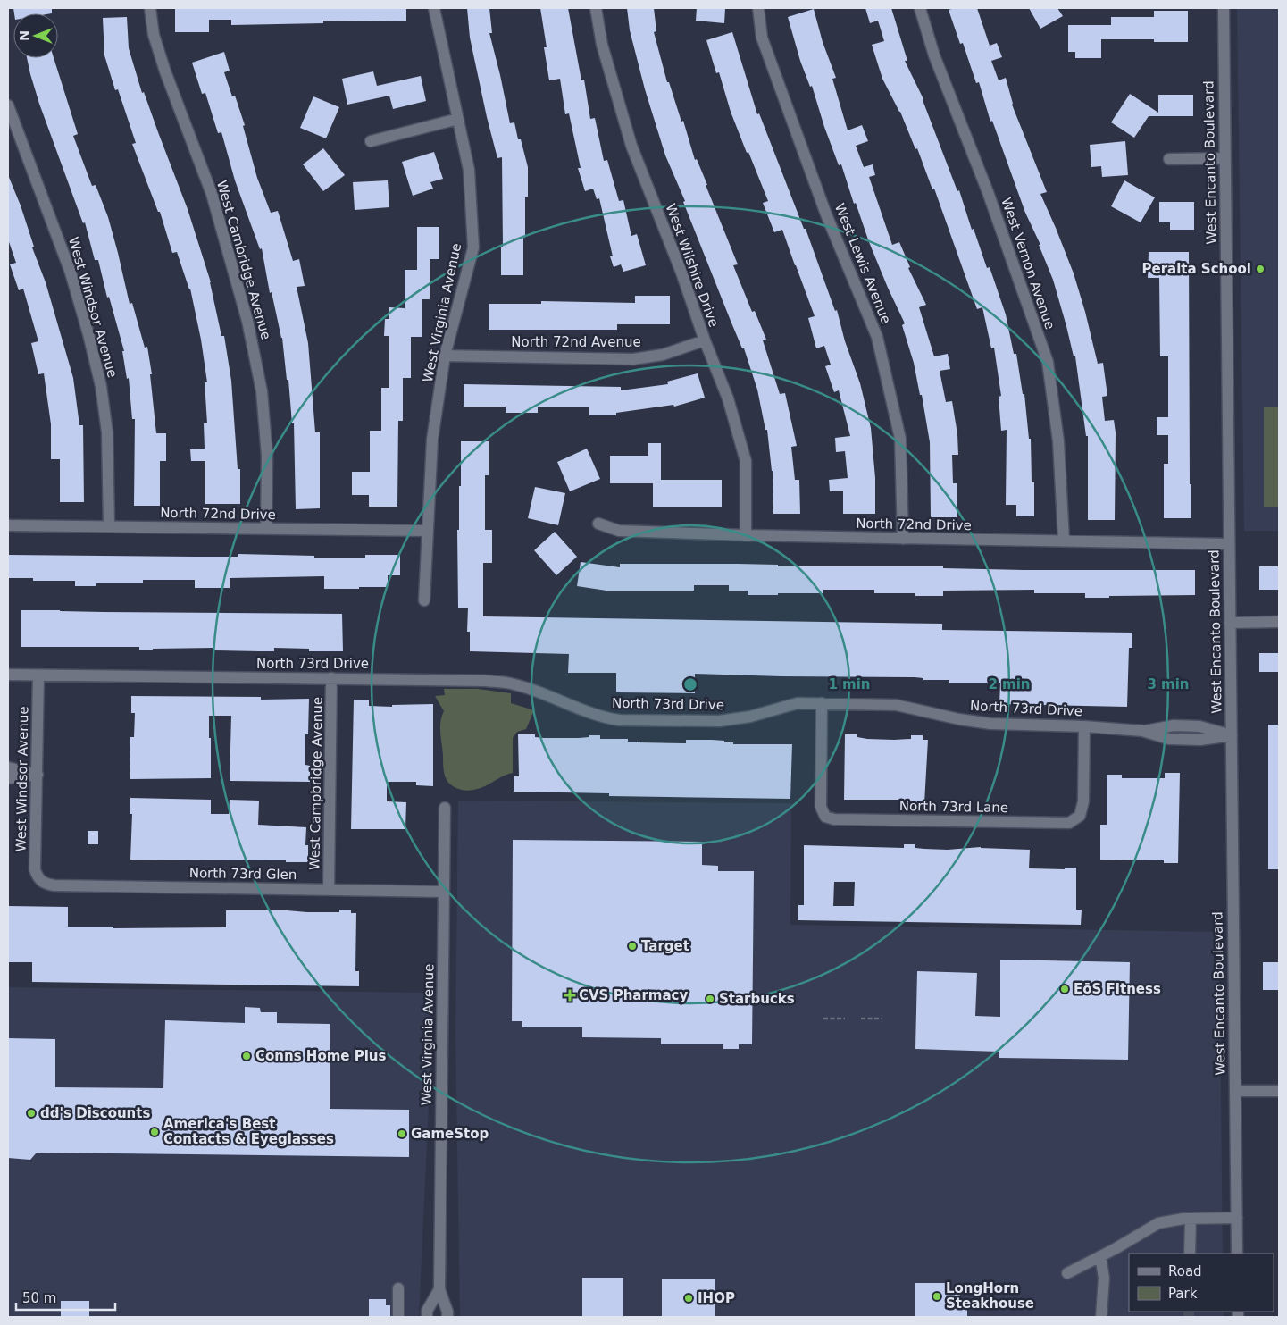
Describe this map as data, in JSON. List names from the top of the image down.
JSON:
{
  "streets": {
    "street": [
      "West Encanto Boulevard",
      "West Cambridge Avenue",
      "West Lewis Avenue",
      "West Vernon Avenue",
      "West Wilshire Drive",
      "West Windsor Avenue",
      "West Virginia Avenue",
      "North 72nd Avenue",
      "North 72nd Drive",
      "North 73rd Drive",
      "West Campbridge Avenue",
      "North 73rd Lane",
      "North 73rd Glen"
    ]
  },
  "crossings": [
    ["West Encanto Boulevard", "North 72nd Drive"],
    ["West Encanto Boulevard", "North 73rd Drive"],
    ["West Cambridge Avenue", "North 72nd Drive"],
    ["West Lewis Avenue", "North 72nd Drive"],
    ["West Vernon Avenue", "North 72nd Drive"],
    ["West Wilshire Drive", "North 72nd Avenue"],
    ["West Wilshire Drive", "North 72nd Drive"],
    ["West Windsor Avenue", "North 72nd Drive"],
    ["West Windsor Avenue", "North 73rd Drive"],
    ["West Windsor Avenue", "North 73rd Glen"],
    ["West Virginia Avenue", "North 72nd Avenue"],
    ["West Virginia Avenue", "North 72nd Drive"],
    ["West Virginia Avenue", "North 73rd Glen"],
    ["North 73rd Drive", "West Campbridge Avenue"],
    ["North 73rd Drive", "North 73rd Lane"],
    ["West Campbridge Avenue", "North 73rd Glen"]
  ],
  "places": {
    "other": [
      "Peralta School",
      "Target",
      "EōS Fitness",
      "Starbucks",
      "Conns Home Plus",
      "dd's Discounts",
      "America's Best Contacts & Eyeglasses",
      "GameStop",
      "LongHorn Steakhouse",
      "IHOP"
    ],
    "health": ["CVS Pharmacy"]
  },
  "legend": ["Road", "Park"],
  "scale_bar": "50 m",
  "north": "left",
  "rings": ["1 min", "2 min", "3 min"]
}
